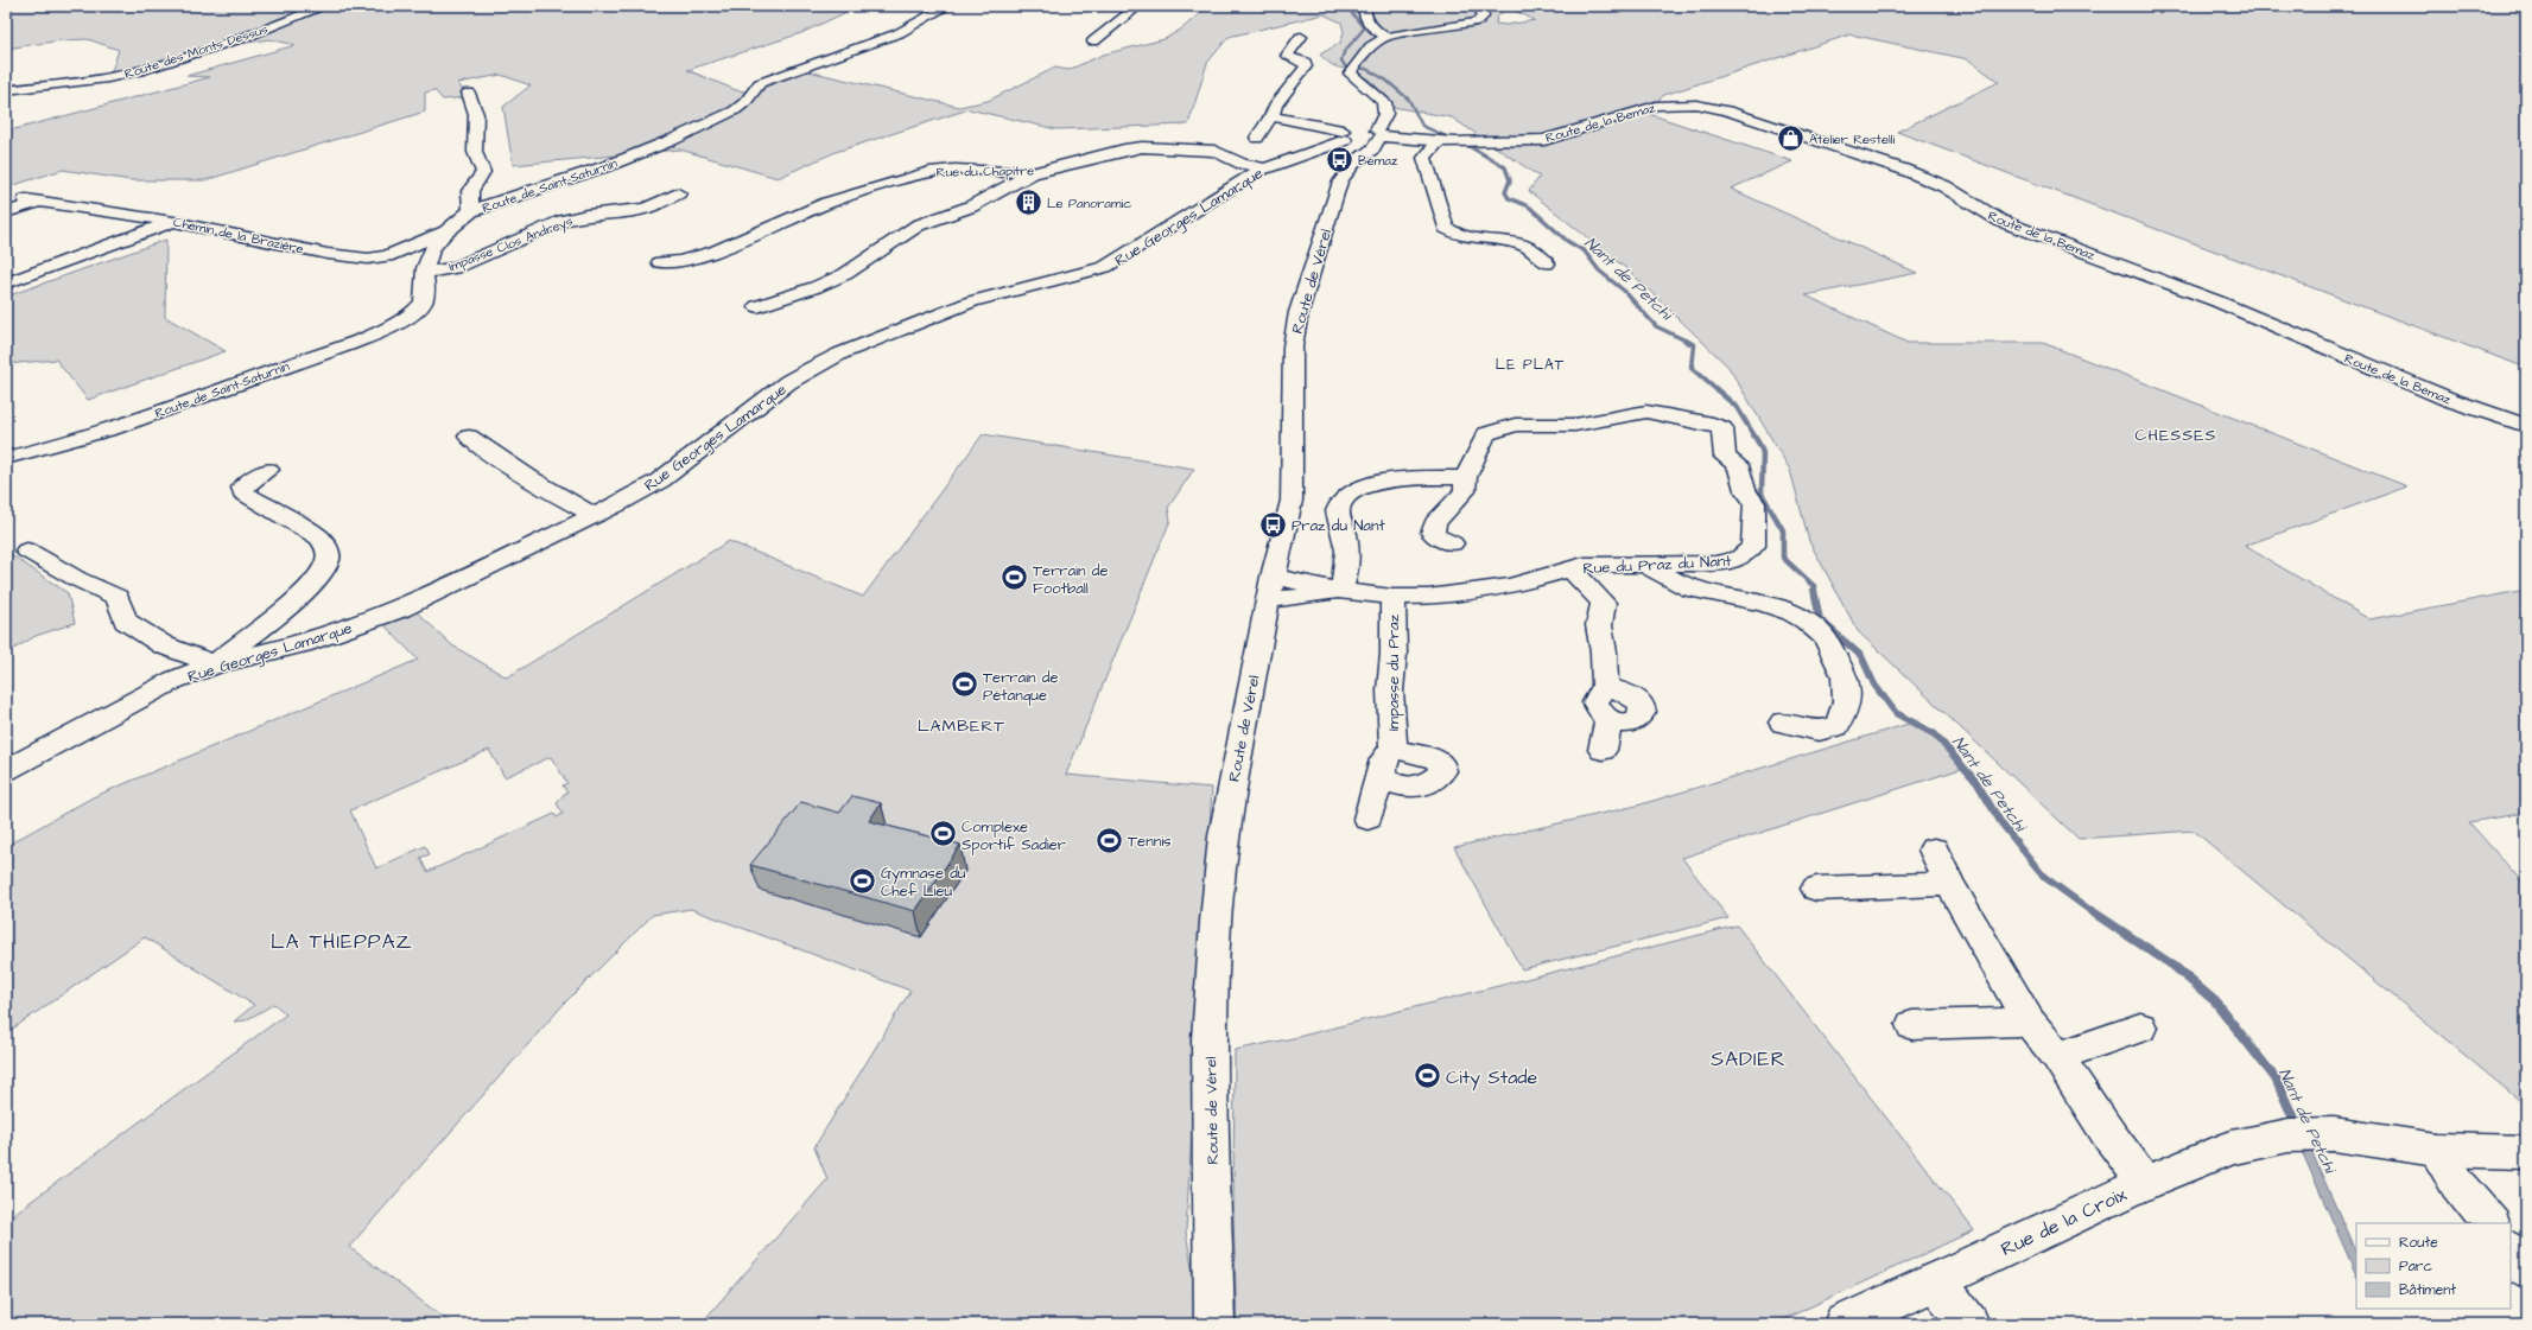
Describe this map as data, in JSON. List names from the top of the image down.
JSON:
{
  "streets": {
    "street": [
      "Route des Monts Dessus",
      "Route de la Bemaz",
      "Rue du Chapitre",
      "Route de Saint-Saturnin",
      "Rue Georges Lamarque",
      "Chemin de la Brazière",
      "Impasse Clos Andreys",
      "Route de Vérel",
      "Rue du Praz du Nant",
      "Impasse du Praz",
      "Rue de la Croix"
    ]
  },
  "crossings": [
    ["Route de la Bemaz", "Rue Georges Lamarque"],
    ["Route de la Bemaz", "Route de Vérel"],
    ["Rue du Chapitre", "Rue Georges Lamarque"],
    ["Route de Saint-Saturnin", "Chemin de la Brazière"],
    ["Route de Saint-Saturnin", "Impasse Clos Andreys"],
    ["Rue Georges Lamarque", "Route de Vérel"],
    ["Route de Vérel", "Rue du Praz du Nant"],
    ["Rue du Praz du Nant", "Impasse du Praz"]
  ],
  "districts": [
    "LE PLAT",
    "CHESSES",
    "LAMBERT",
    "LA THIEPPAZ",
    "SADIER"
  ],
  "water": ["Nant de Petchi"],
  "places": {
    "shop": ["Atelier Restelli"],
    "bus stop": ["Bémaz", "Praz du Nant"],
    "building": ["Le Panoramic"],
    "sports": [
      "Terrain de Football",
      "Terrain de Pétanque",
      "Complexe Sportif Sadier",
      "Tennis",
      "Gymnase du Chef Lieu",
      "City Stade"
    ]
  },
  "legend": ["Route", "Parc", "Bâtiment"]
}
